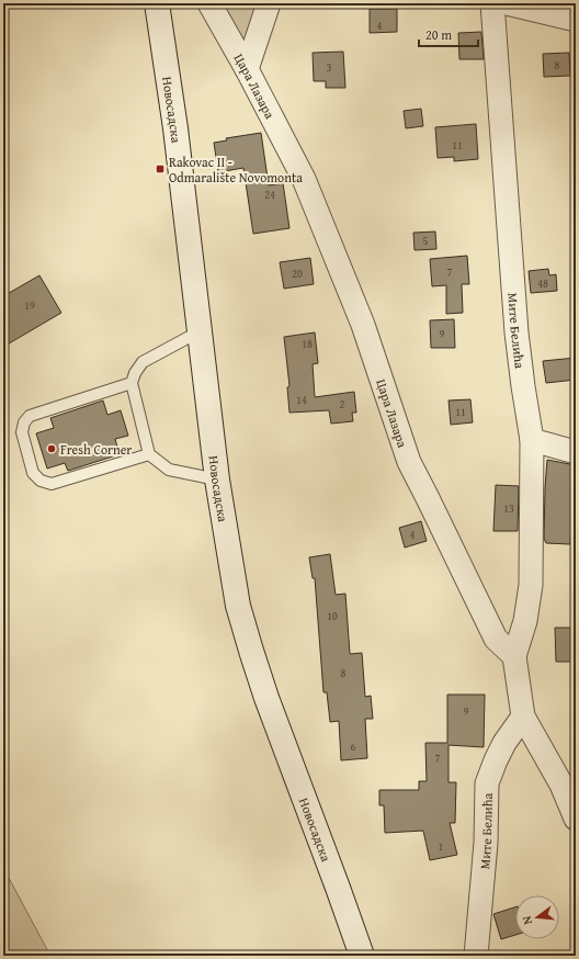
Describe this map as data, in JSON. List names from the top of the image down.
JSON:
{
  "streets": {
    "main road": ["Новосадска"],
    "street": ["Цара Лазара", "Мите Белића"]
  },
  "crossings": [
    ["Цара Лазара", "Мите Белића"]
  ],
  "places": {
    "transit": ["Rakovac II - Odmaralište Novomonta"],
    "other": ["Fresh Corner"]
  },
  "house_numbers": [
    "4",
    "8",
    "3",
    "11",
    "24",
    "5",
    "7",
    "20",
    "48",
    "19",
    "9",
    "18",
    "14",
    "2",
    "11",
    "13",
    "4",
    "10",
    "8",
    "9",
    "6",
    "7",
    "1"
  ],
  "scale_bar": "20 m",
  "north": "left"
}
